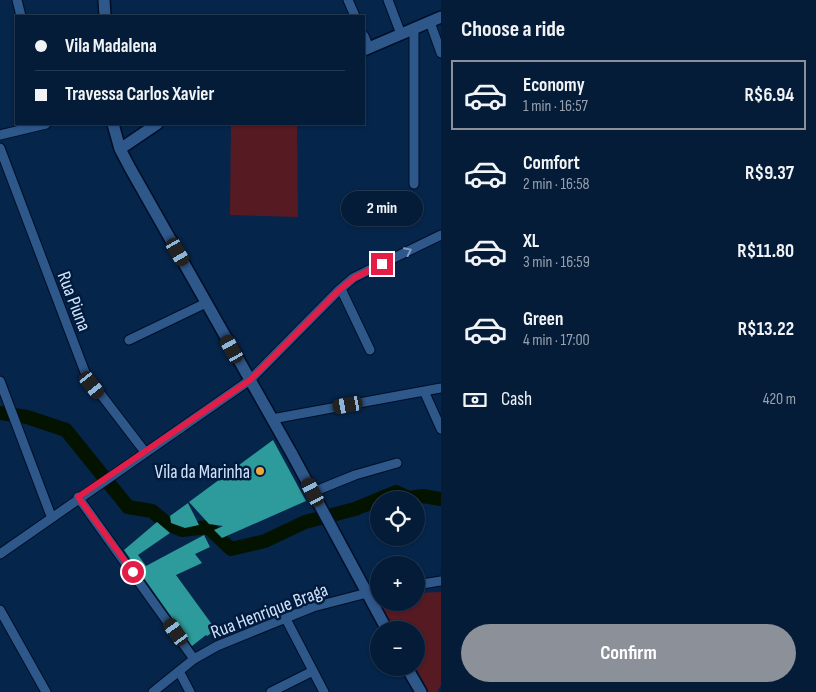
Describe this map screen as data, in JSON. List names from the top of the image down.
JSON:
{
  "streets": {
    "street": ["Rua Piuna", "Rua Henrique Braga"]
  },
  "places": ["Vila da Marinha"],
  "page": {
    "heading": "Choose a ride",
    "banner": ["Vila Madalena", "Travessa Carlos Xavier"],
    "list": [
      {
        "name": "Economy",
        "note": "1 min · 16:57",
        "value": "R$6.94"
      },
      {
        "name": "Comfort",
        "note": "2 min · 16:58",
        "value": "R$9.37"
      },
      {
        "name": "XL",
        "note": "3 min · 16:59",
        "value": "R$11.80"
      },
      {
        "name": "Green",
        "note": "4 min · 17:00",
        "value": "R$13.22"
      }
    ],
    "bubble": "2 min",
    "pay": ["Cash", "420 m"],
    "map_buttons": ["+", "−"],
    "buttons": "Confirm"
  }
}
